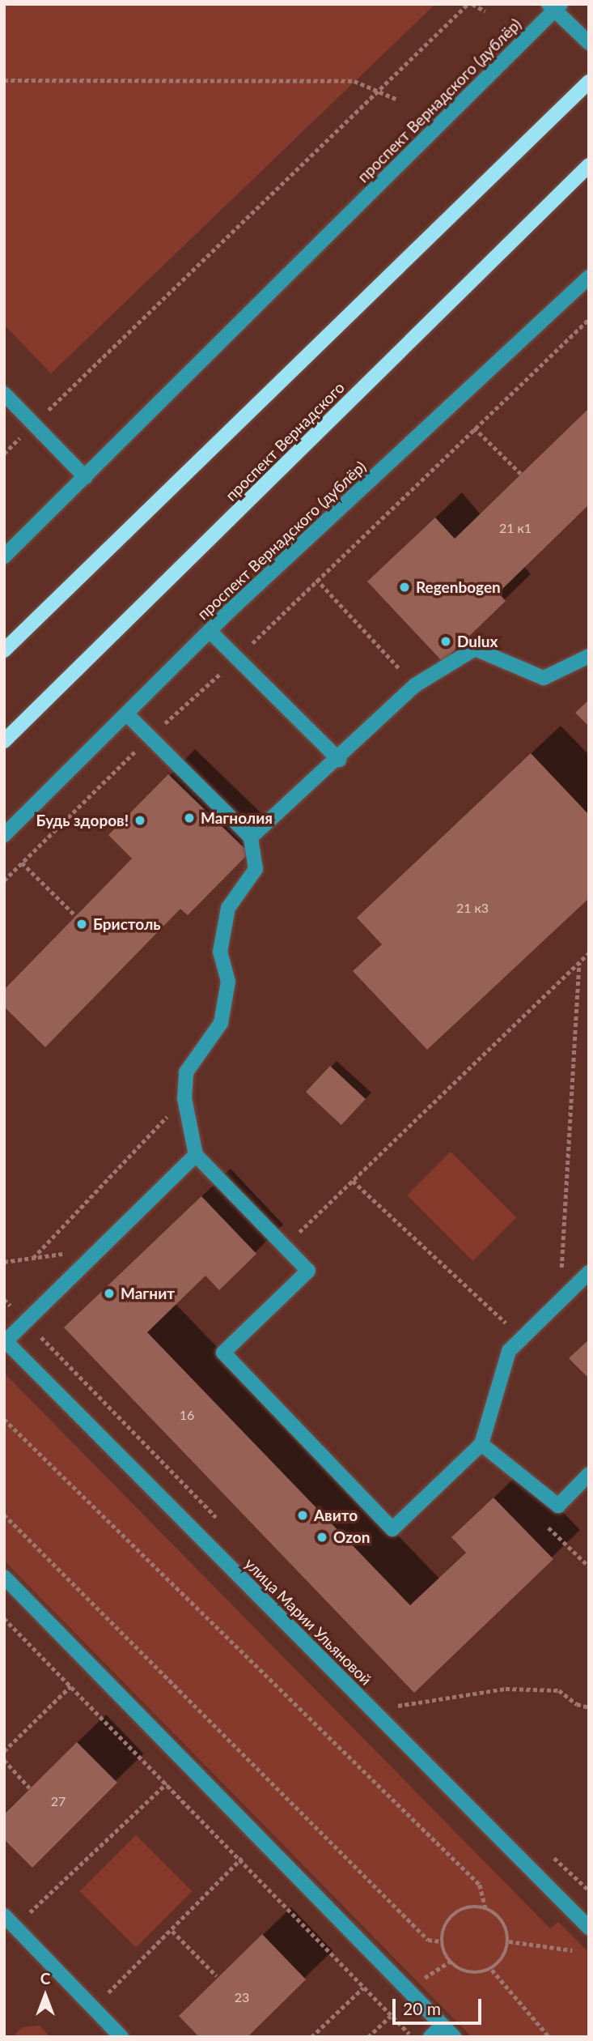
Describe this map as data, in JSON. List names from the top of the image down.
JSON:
{
  "streets": {
    "main road": ["проспект Вернадского"],
    "street": ["проспект Вернадского (дублёр)", "улица Марии Ульяновой"]
  },
  "places": [
    "Regenbogen",
    "Dulux",
    "Магнолия",
    "Будь здоров!",
    "Бристоль",
    "Магнит",
    "Авито",
    "Ozon"
  ],
  "house_numbers": [
    "21 к1",
    "21 к3",
    "16",
    "27",
    "23"
  ],
  "scale_bar": "20 m",
  "north": "top"
}
